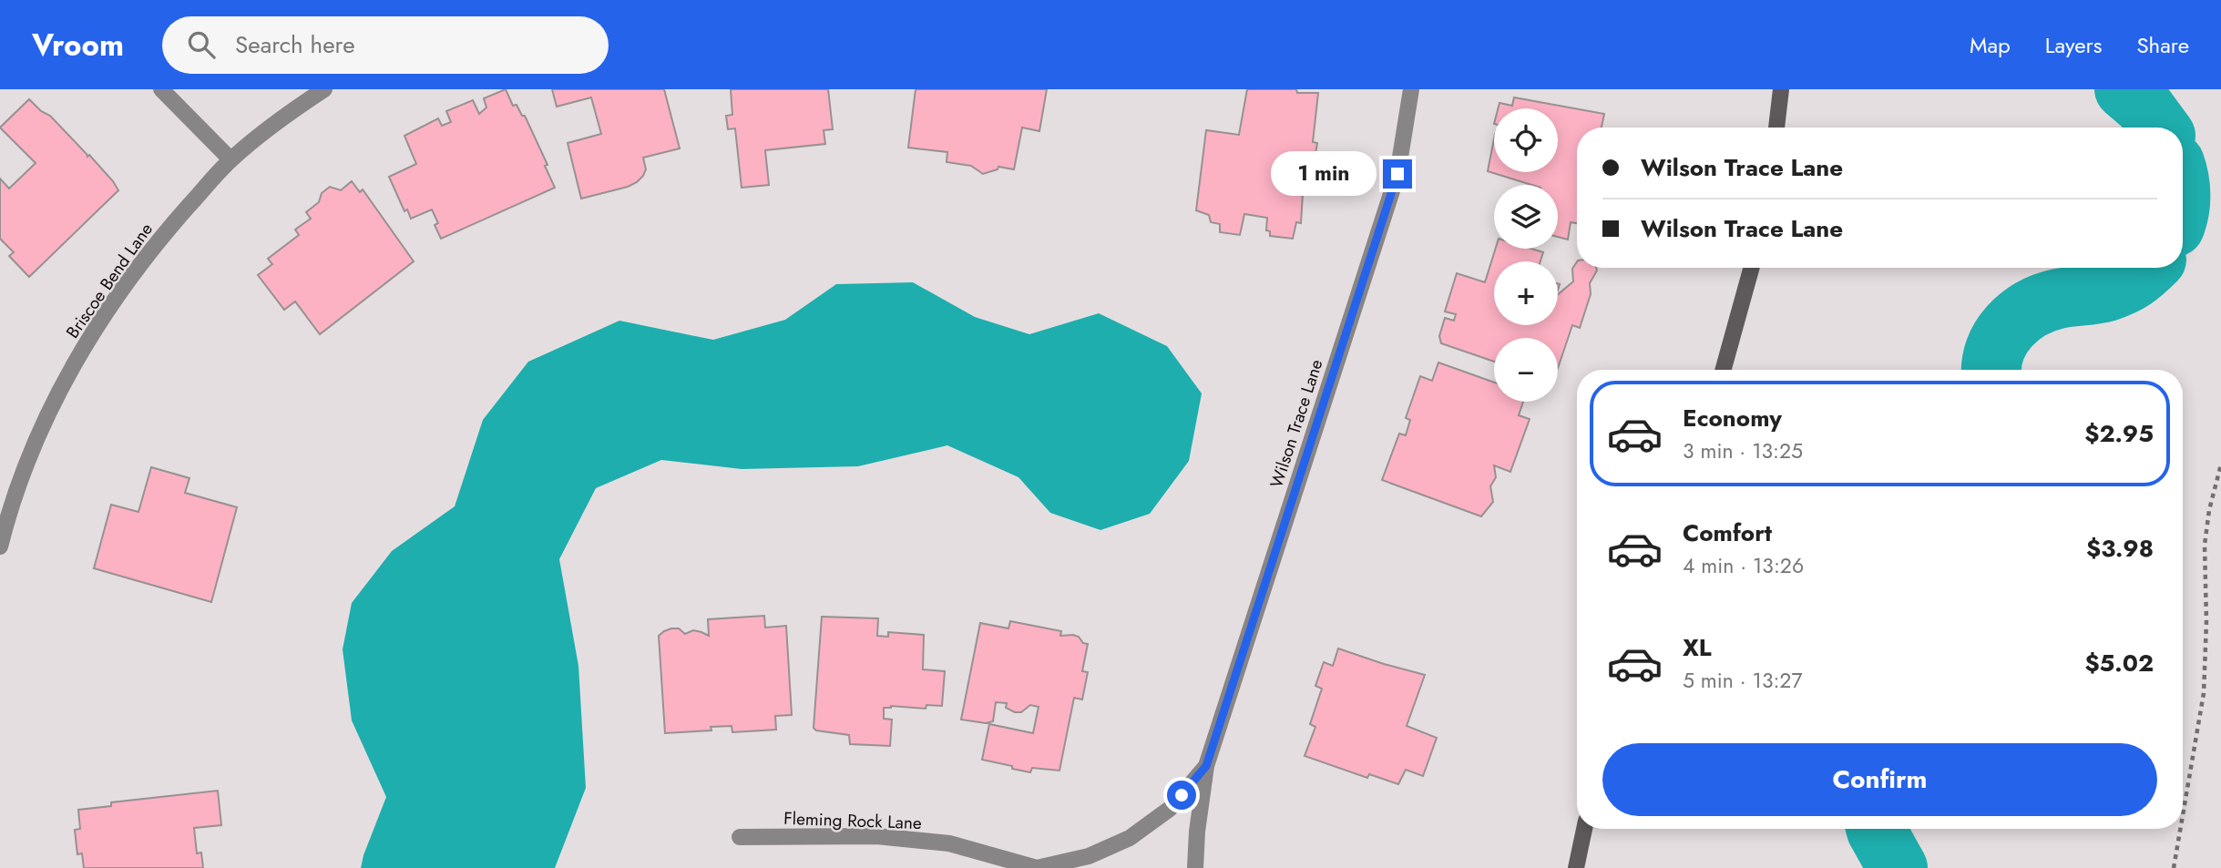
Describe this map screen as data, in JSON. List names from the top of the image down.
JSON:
{
  "streets": {
    "street": ["Briscoe Bend Lane", "Wilson Trace Lane", "Fleming Rock Lane"]
  },
  "crossings": [
    ["Wilson Trace Lane", "Fleming Rock Lane"]
  ],
  "page": {
    "header": "Vroom",
    "search": "Search here",
    "nav": ["Map", "Layers", "Share"],
    "map_buttons": ["+", "−"],
    "banner": ["Wilson Trace Lane", "Wilson Trace Lane"],
    "bubble": "1 min",
    "list": [
      {
        "name": "Economy",
        "note": "3 min · 13:25",
        "value": "$2.95"
      },
      {
        "name": "Comfort",
        "note": "4 min · 13:26",
        "value": "$3.98"
      },
      {
        "name": "XL",
        "note": "5 min · 13:27",
        "value": "$5.02"
      }
    ],
    "buttons": "Confirm"
  }
}
